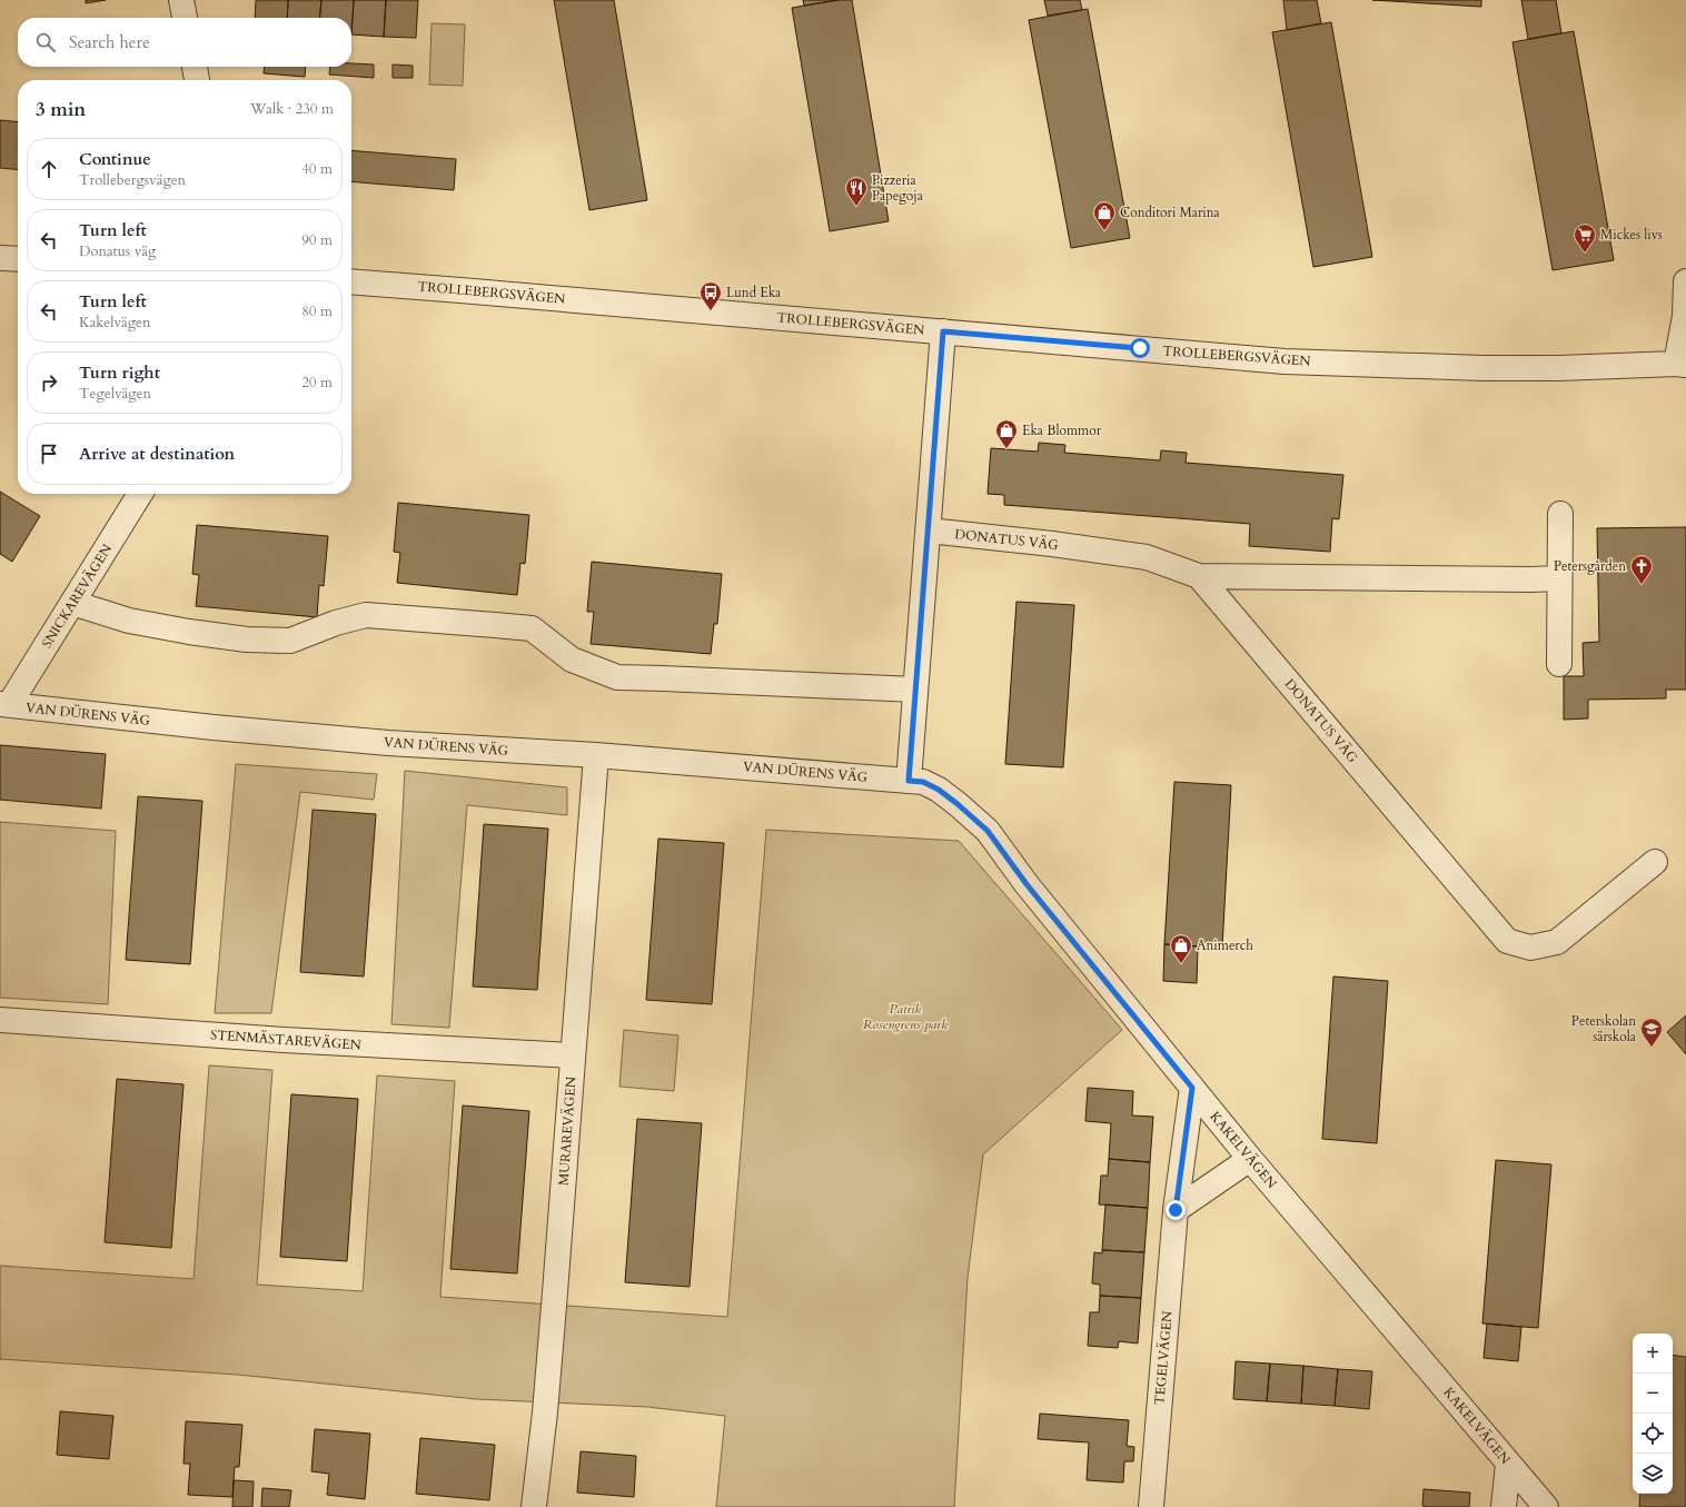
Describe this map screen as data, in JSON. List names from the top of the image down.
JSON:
{
  "streets": {
    "street": [
      "TROLLEBERGSVÄGEN",
      "DONATUS VÄG",
      "SNICKAREVÄGEN",
      "VAN DÜRENS VÄG",
      "STENMÄSTAREVÄGEN",
      "MURAREVÄGEN",
      "KAKELVÄGEN",
      "TEGELVÄGEN"
    ]
  },
  "crossings": [
    ["SNICKAREVÄGEN", "VAN DÜRENS VÄG"],
    ["VAN DÜRENS VÄG", "MURAREVÄGEN"],
    ["VAN DÜRENS VÄG", "KAKELVÄGEN"],
    ["STENMÄSTAREVÄGEN", "MURAREVÄGEN"],
    ["KAKELVÄGEN", "TEGELVÄGEN"]
  ],
  "parks": ["Patrik Rosengrens park"],
  "places": {
    "restaurant": ["Pizzeria Papegoja"],
    "shop": ["Conditori Marina", "Eka Blommor", "Animerch"],
    "supermarket": ["Mickes livs"],
    "bus stop": ["Lund Eka"],
    "church": ["Petersgården"],
    "school or university": ["Peterskolan särskola"]
  },
  "page": {
    "search": "Search here",
    "heading": ["3 min", "Walk · 230 m"],
    "list": [
      ["Continue", "Trollebergsvägen", "40 m"],
      ["Turn left", "Donatus väg", "90 m"],
      ["Turn left", "Kakelvägen", "80 m"],
      ["Turn right", "Tegelvägen", "20 m"],
      "Arrive at destination"
    ],
    "map_buttons": ["+", "−"]
  }
}
